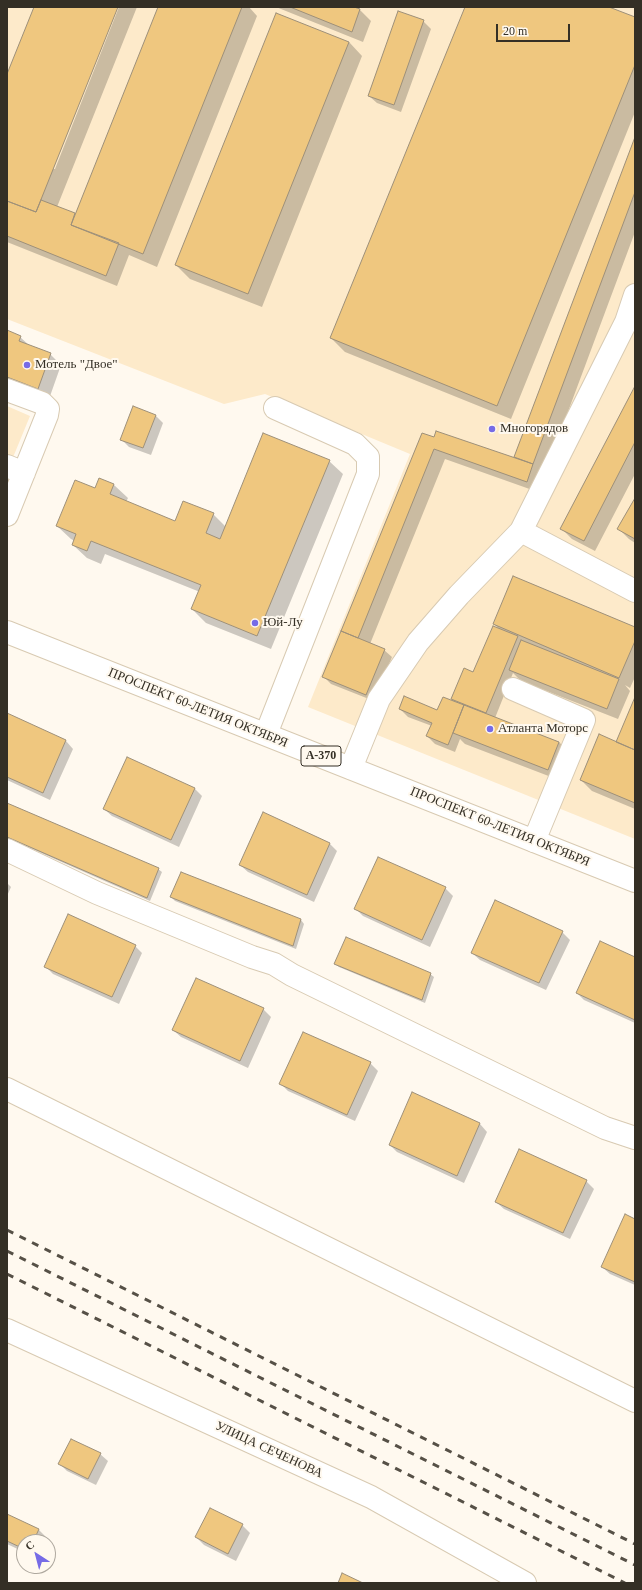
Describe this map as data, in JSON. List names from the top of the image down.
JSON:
{
  "streets": {
    "main road": ["ПРОСПЕКТ 60-ЛЕТИЯ ОКТЯБРЯ", "А-370", "УЛИЦА СЕЧЕНОВА"]
  },
  "places": [
    "Мотель \"Двое\"",
    "Многорядов",
    "Юй-Лу",
    "Атланта Моторс"
  ],
  "scale_bar": "20 m",
  "north": "top left"
}
